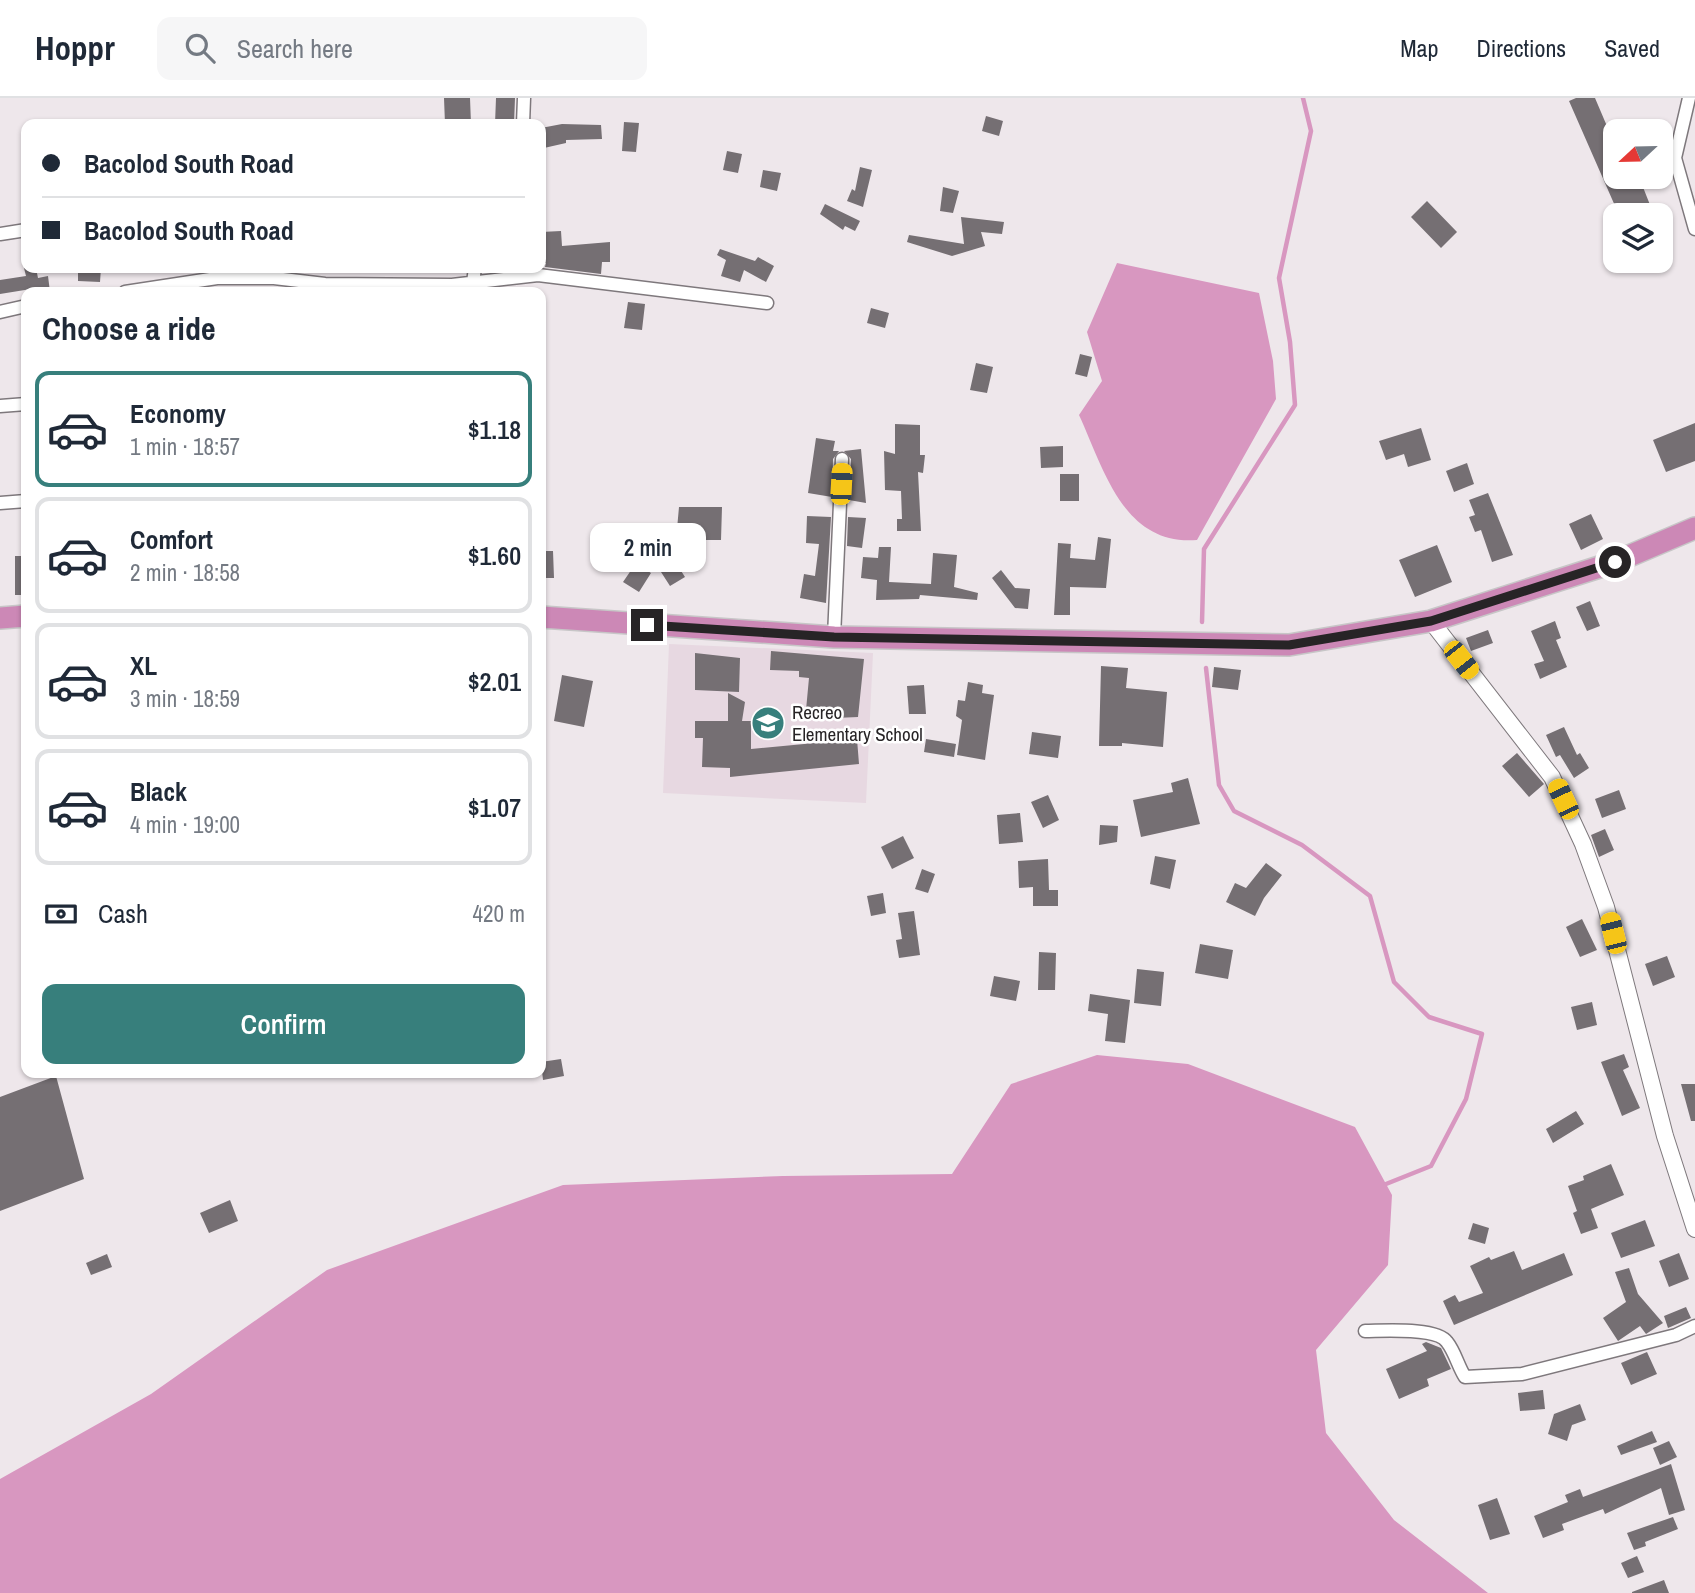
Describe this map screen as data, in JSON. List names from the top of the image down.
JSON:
{
  "places": {
    "school or university": ["Recreo Elementary School"]
  },
  "north": "left",
  "page": {
    "header": "Hoppr",
    "search": "Search here",
    "nav": ["Map", "Directions", "Saved"],
    "banner": ["Bacolod South Road", "Bacolod South Road"],
    "heading": "Choose a ride",
    "list": [
      {
        "name": "Economy",
        "note": "1 min · 18:57",
        "value": "$1.18"
      },
      {
        "name": "Comfort",
        "note": "2 min · 18:58",
        "value": "$1.60"
      },
      {
        "name": "XL",
        "note": "3 min · 18:59",
        "value": "$2.01"
      },
      {
        "name": "Black",
        "note": "4 min · 19:00",
        "value": "$1.07"
      }
    ],
    "bubble": "2 min",
    "pay": ["Cash", "420 m"],
    "buttons": "Confirm"
  }
}
